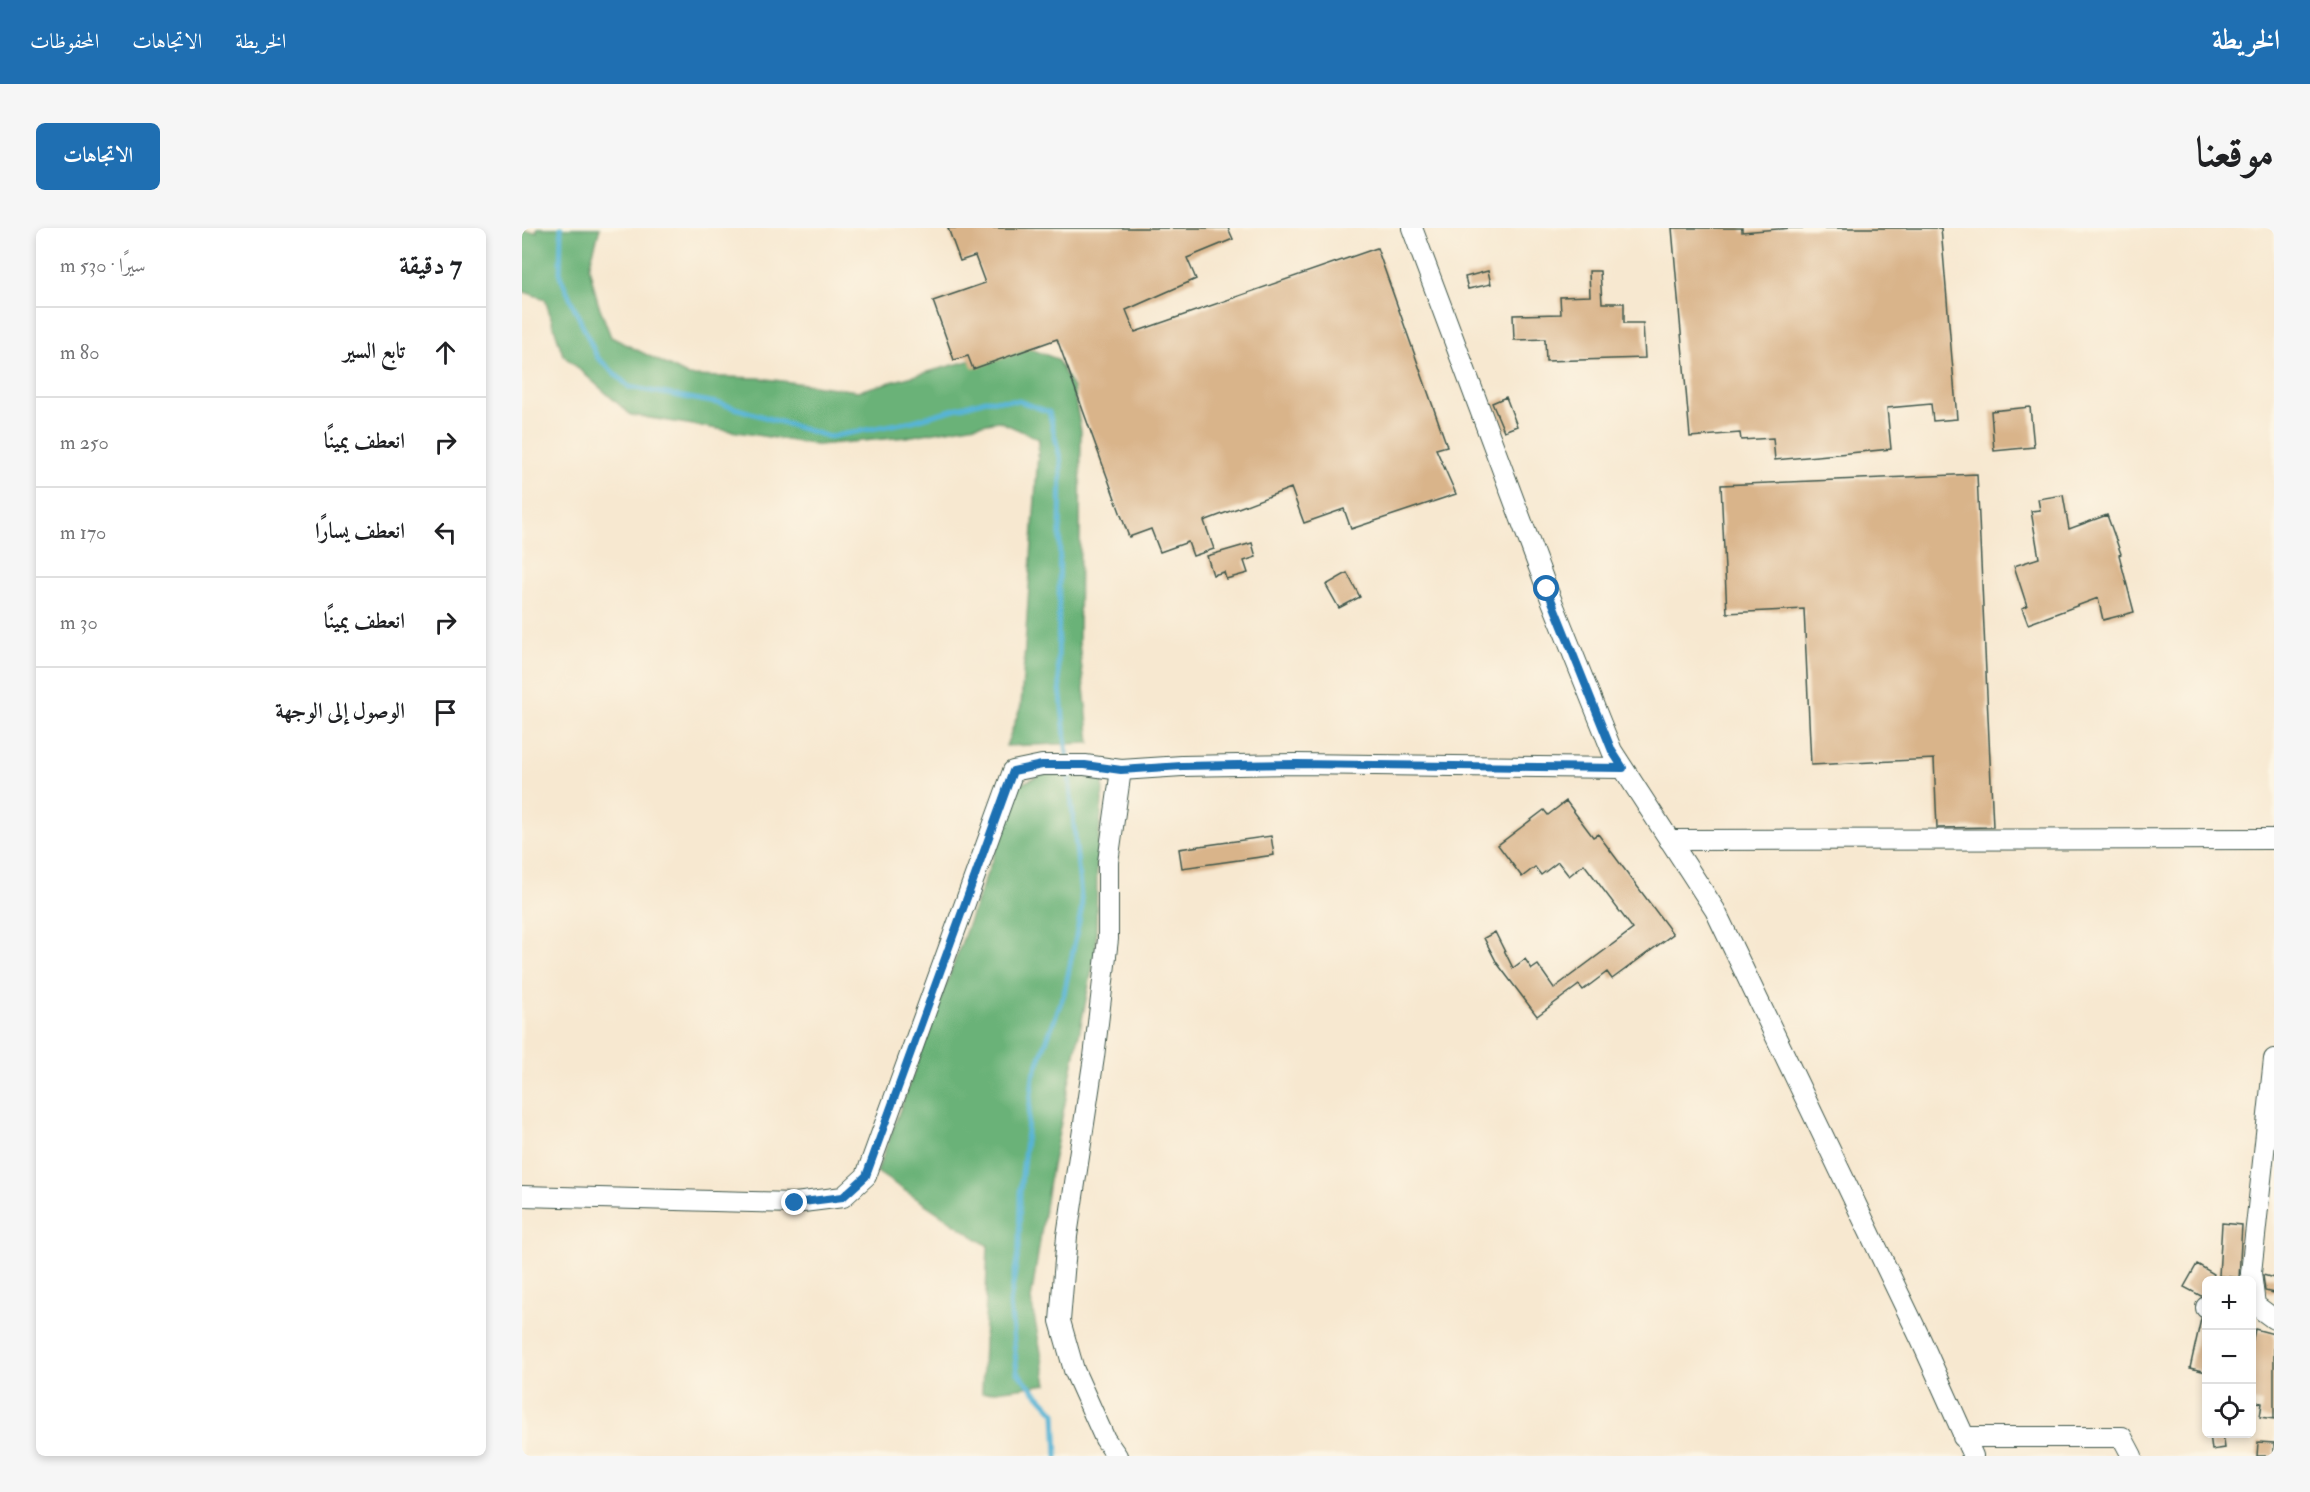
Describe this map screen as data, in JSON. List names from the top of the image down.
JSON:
{
  "page": {
    "header": "الخريطة",
    "nav": ["الخريطة", "الاتجاهات", "المحفوظات"],
    "title": "موقعنا",
    "buttons": "الاتجاهات",
    "heading": ["7 دقيقة", "سيرًا · 530 m"],
    "list": [
      ["تابع السير", "80 m"],
      ["انعطف يمينًا", "250 m"],
      ["انعطف يسارًا", "170 m"],
      ["انعطف يمينًا", "30 m"],
      "الوصول إلى الوجهة"
    ],
    "map_buttons": ["+", "−"]
  }
}
